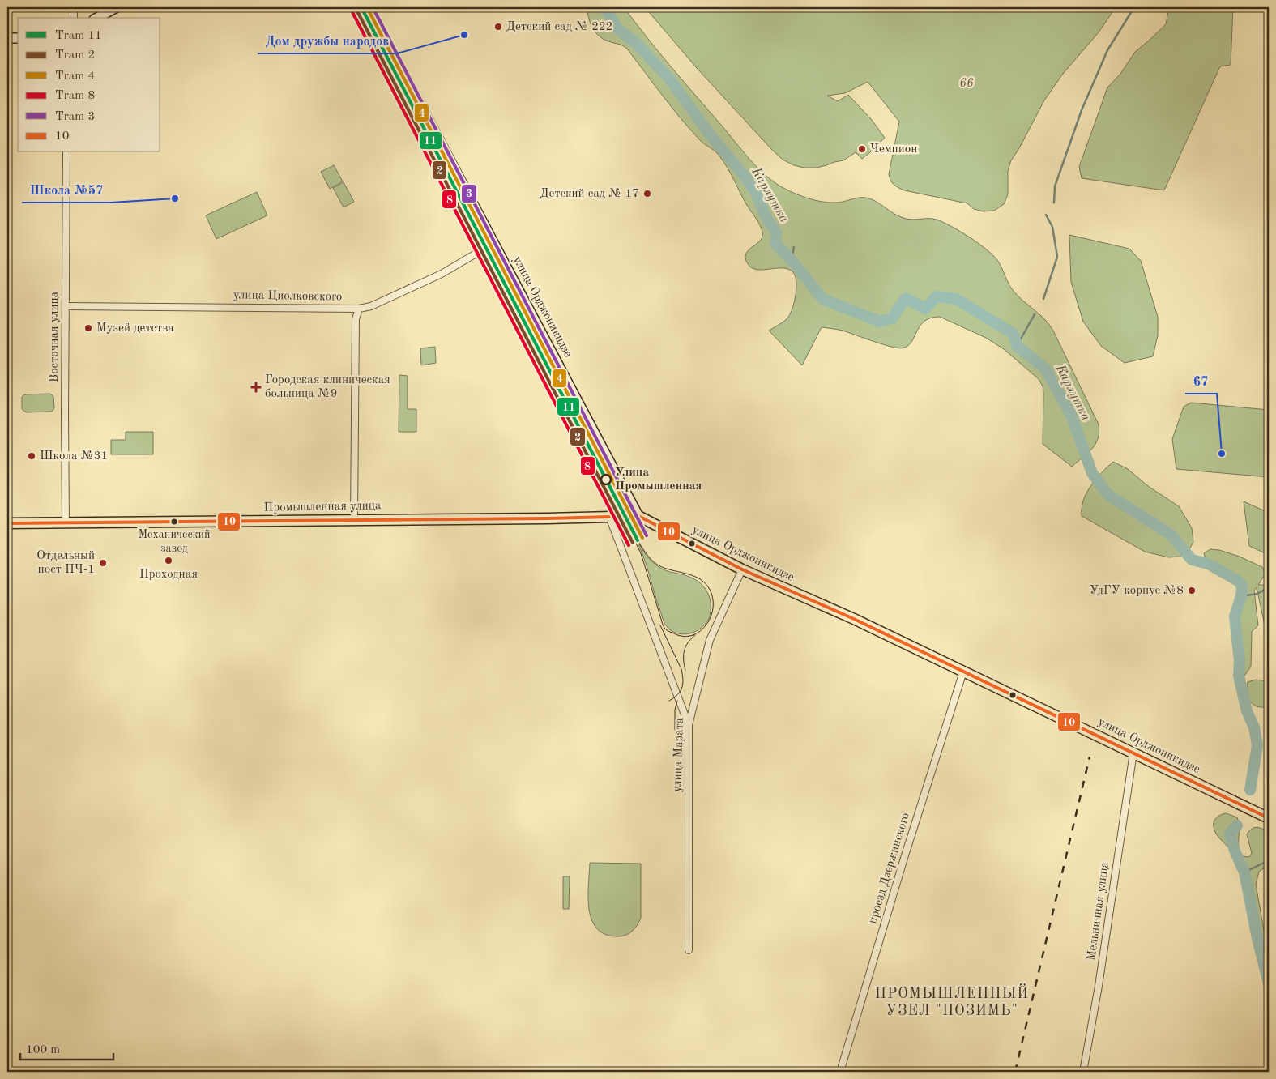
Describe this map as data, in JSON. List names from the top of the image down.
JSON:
{
  "streets": {
    "main road": ["улица Орджоникидзе", "Промышленная улица"],
    "street": [
      "улица Циолковского",
      "Восточная улица",
      "улица Марата",
      "проезд Дзержинского",
      "Мельничная улица"
    ]
  },
  "crossings": [
    ["улица Циолковского", "улица Орджоникидзе"],
    ["улица Циолковского", "Восточная улица"],
    ["улица Орджоникидзе", "Промышленная улица"],
    ["улица Орджоникидзе", "улица Марата"],
    ["улица Орджоникидзе", "проезд Дзержинского"],
    ["улица Орджоникидзе", "Мельничная улица"],
    ["Восточная улица", "Промышленная улица"]
  ],
  "districts": ["ПРОМЫШЛЕННЫЙ УЗЕЛ \"ПОЗИМЬ\""],
  "water": ["Карлутка"],
  "parks": ["66"],
  "places": {
    "other": [
      "Детский сад № 222",
      "Дом дружбы народов",
      "Чемпион",
      "Детский сад № 17",
      "Школа №57",
      "Музей детства",
      "67",
      "Школа №31",
      "Улица Промышленная",
      "Механический завод",
      "Проходная",
      "Отдельный пост ПЧ-1",
      "УдГУ корпус №8"
    ],
    "health": ["Городская клиническая больница №9"]
  },
  "lines": [
    "tram line 11",
    "tram line 4",
    "tram line 3",
    "tram line 2",
    "tram line 8",
    "transit line 10"
  ],
  "legend": [
    "Tram 11",
    "Tram 2",
    "Tram 4",
    "Tram 8",
    "Tram 3",
    "10"
  ],
  "scale_bar": "100 m"
}
